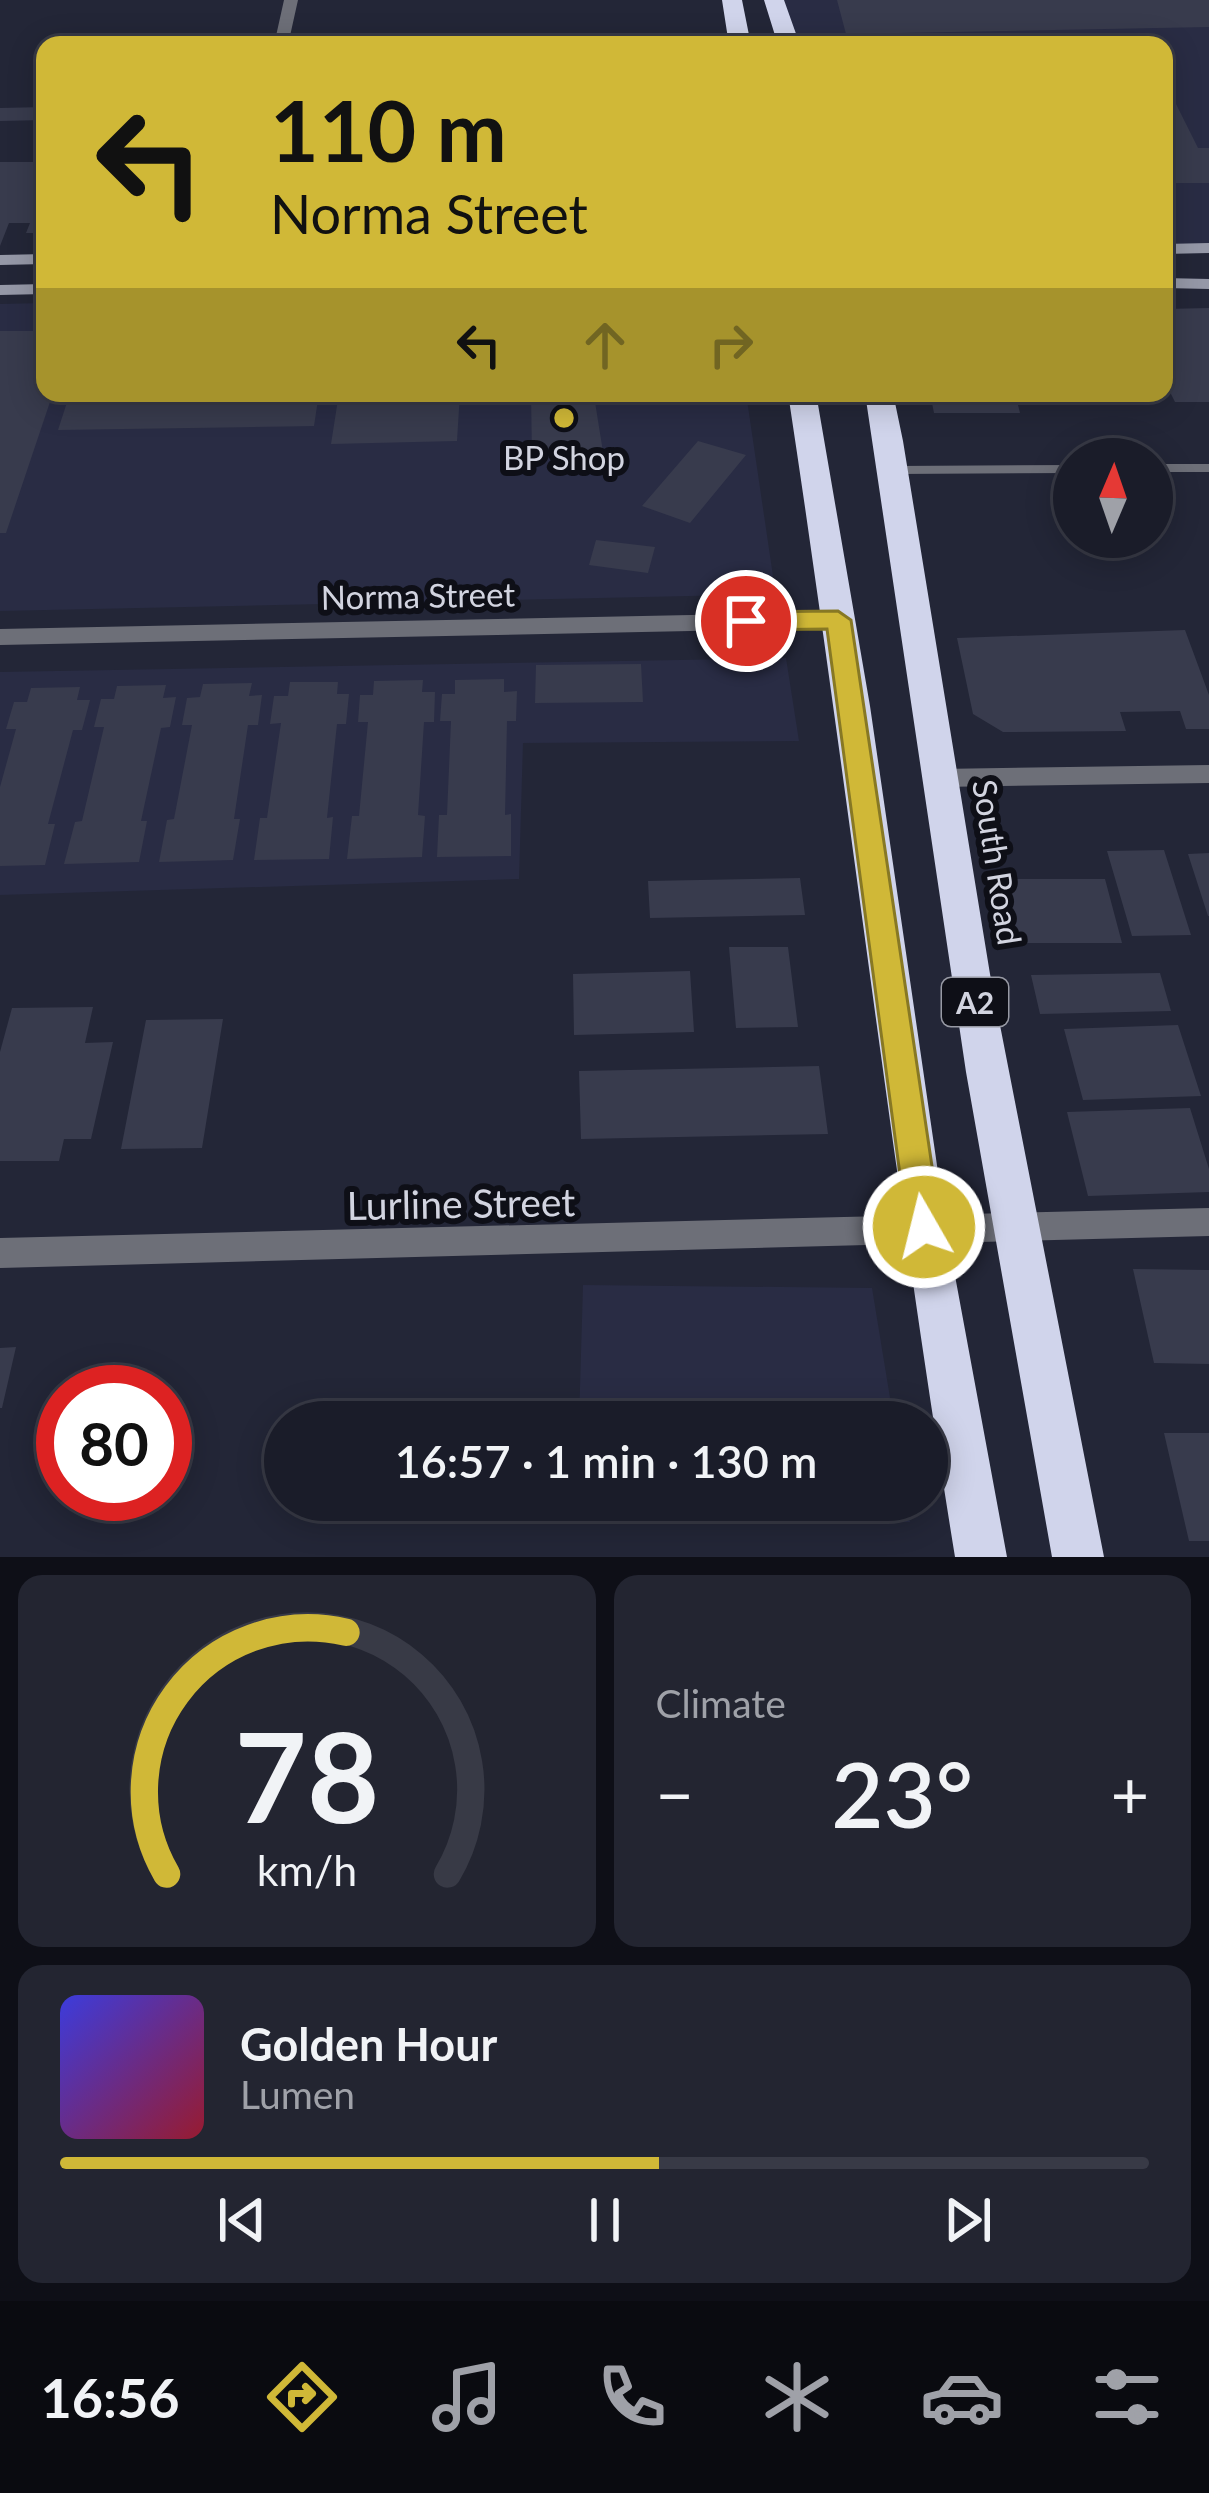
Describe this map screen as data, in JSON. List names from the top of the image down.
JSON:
{
  "streets": {
    "highway": ["South Road", "A2"],
    "street": ["Norma Street", "Lurline Street"]
  },
  "crossings": [
    ["Norma Street", "A2"],
    ["South Road", "Lurline Street"],
    ["A2", "Lurline Street"]
  ],
  "places": ["BP Shop"],
  "north": "top",
  "page": {
    "turn": ["110 m", "Norma Street"],
    "limit": "80",
    "trip": "16:57 · 1 min · 130 m",
    "tile": "Climate",
    "heat": ["−", "23°", "+"],
    "song": ["Golden Hour", "Lumen"],
    "tabs": "16:56",
    "gauge": ["78", "km/h"]
  }
}
